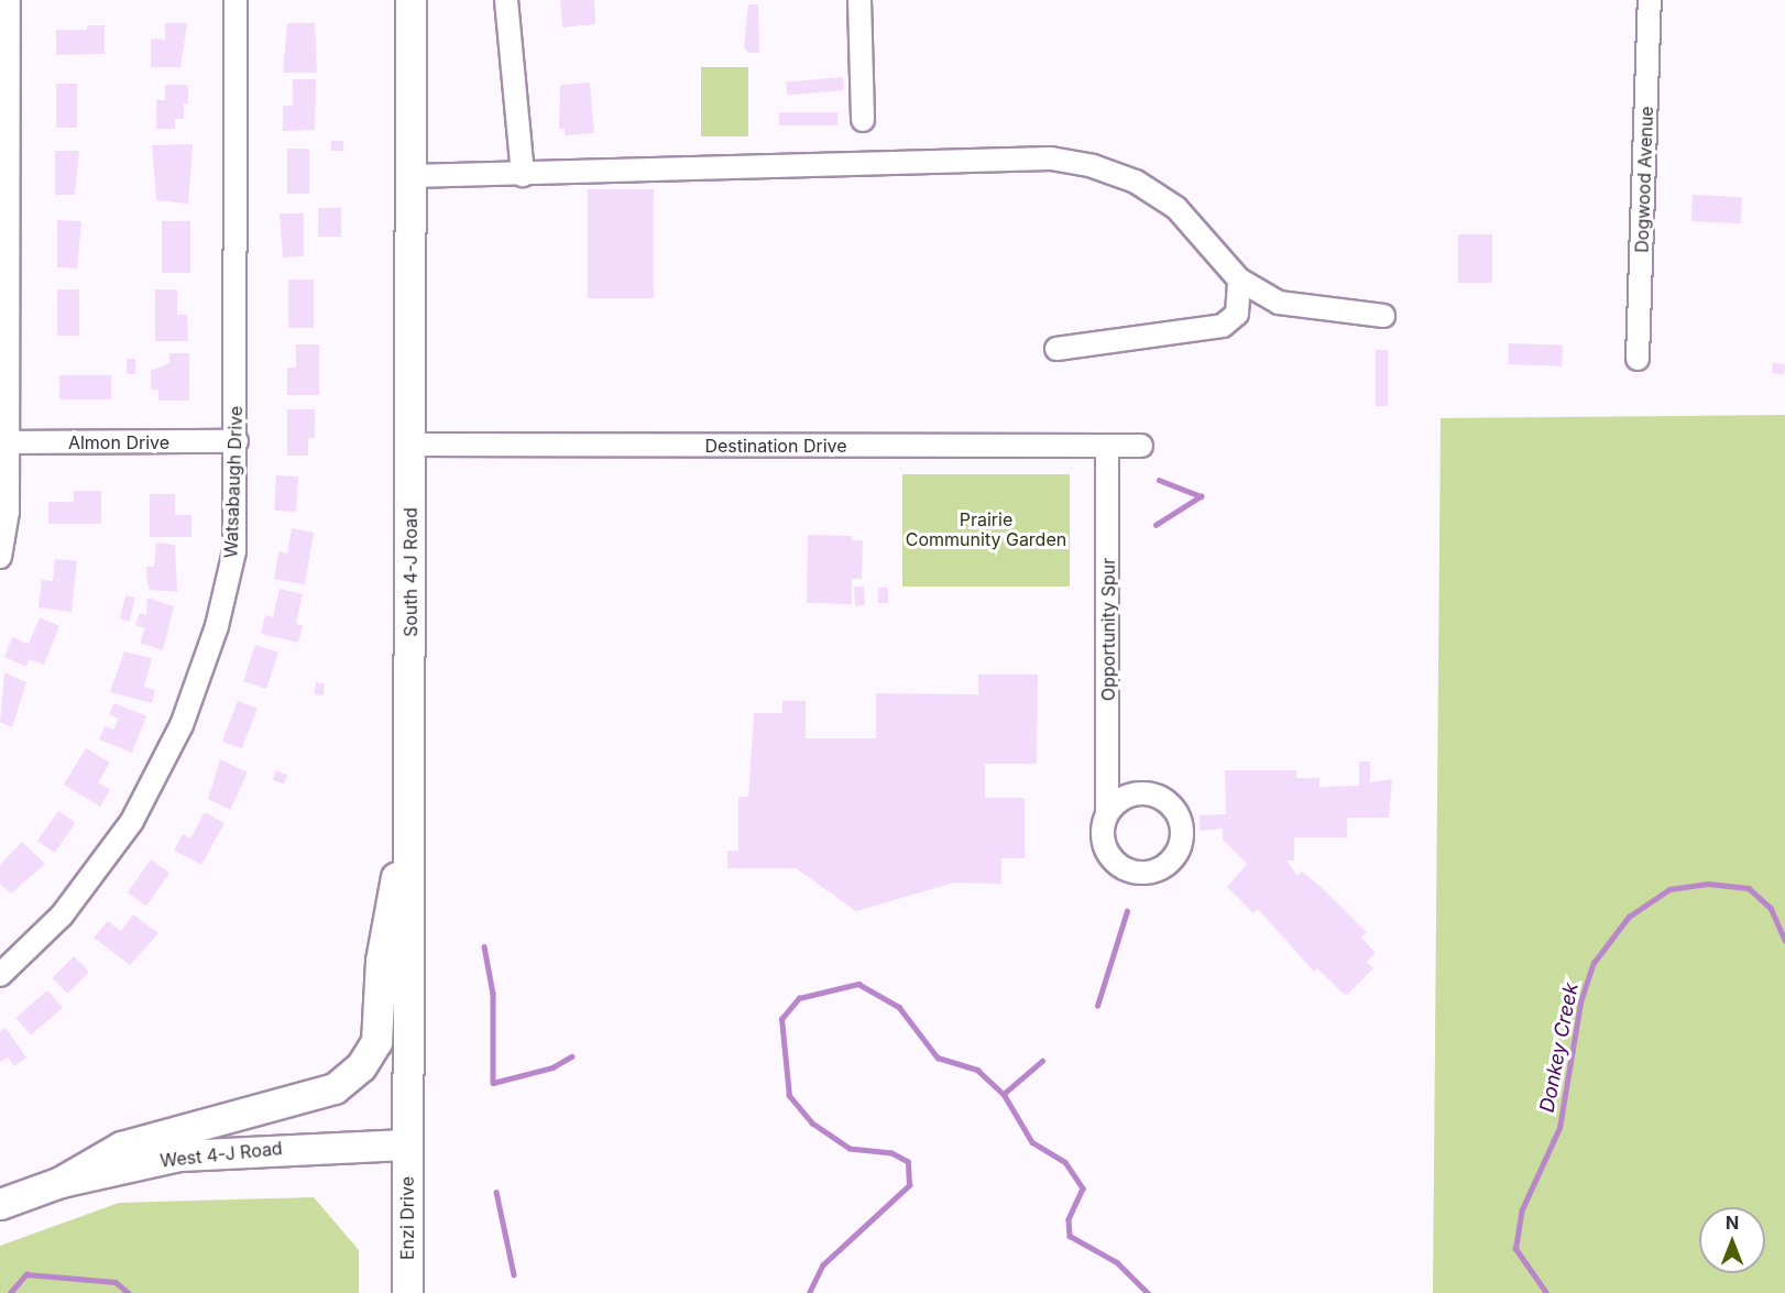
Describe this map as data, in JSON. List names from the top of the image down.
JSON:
{
  "streets": {
    "main road": ["South 4-J Road", "West 4-J Road", "Enzi Drive"],
    "street": [
      "Dogwood Avenue",
      "Almon Drive",
      "Destination Drive",
      "Watsabaugh Drive",
      "Opportunity Spur"
    ]
  },
  "crossings": [
    ["Almon Drive", "Watsabaugh Drive"],
    ["Destination Drive", "South 4-J Road"],
    ["Destination Drive", "Opportunity Spur"],
    ["South 4-J Road", "West 4-J Road"],
    ["South 4-J Road", "Enzi Drive"],
    ["West 4-J Road", "Enzi Drive"]
  ],
  "water": ["Donkey Creek"],
  "parks": ["Prairie Community Garden"],
  "north": "top"
}
